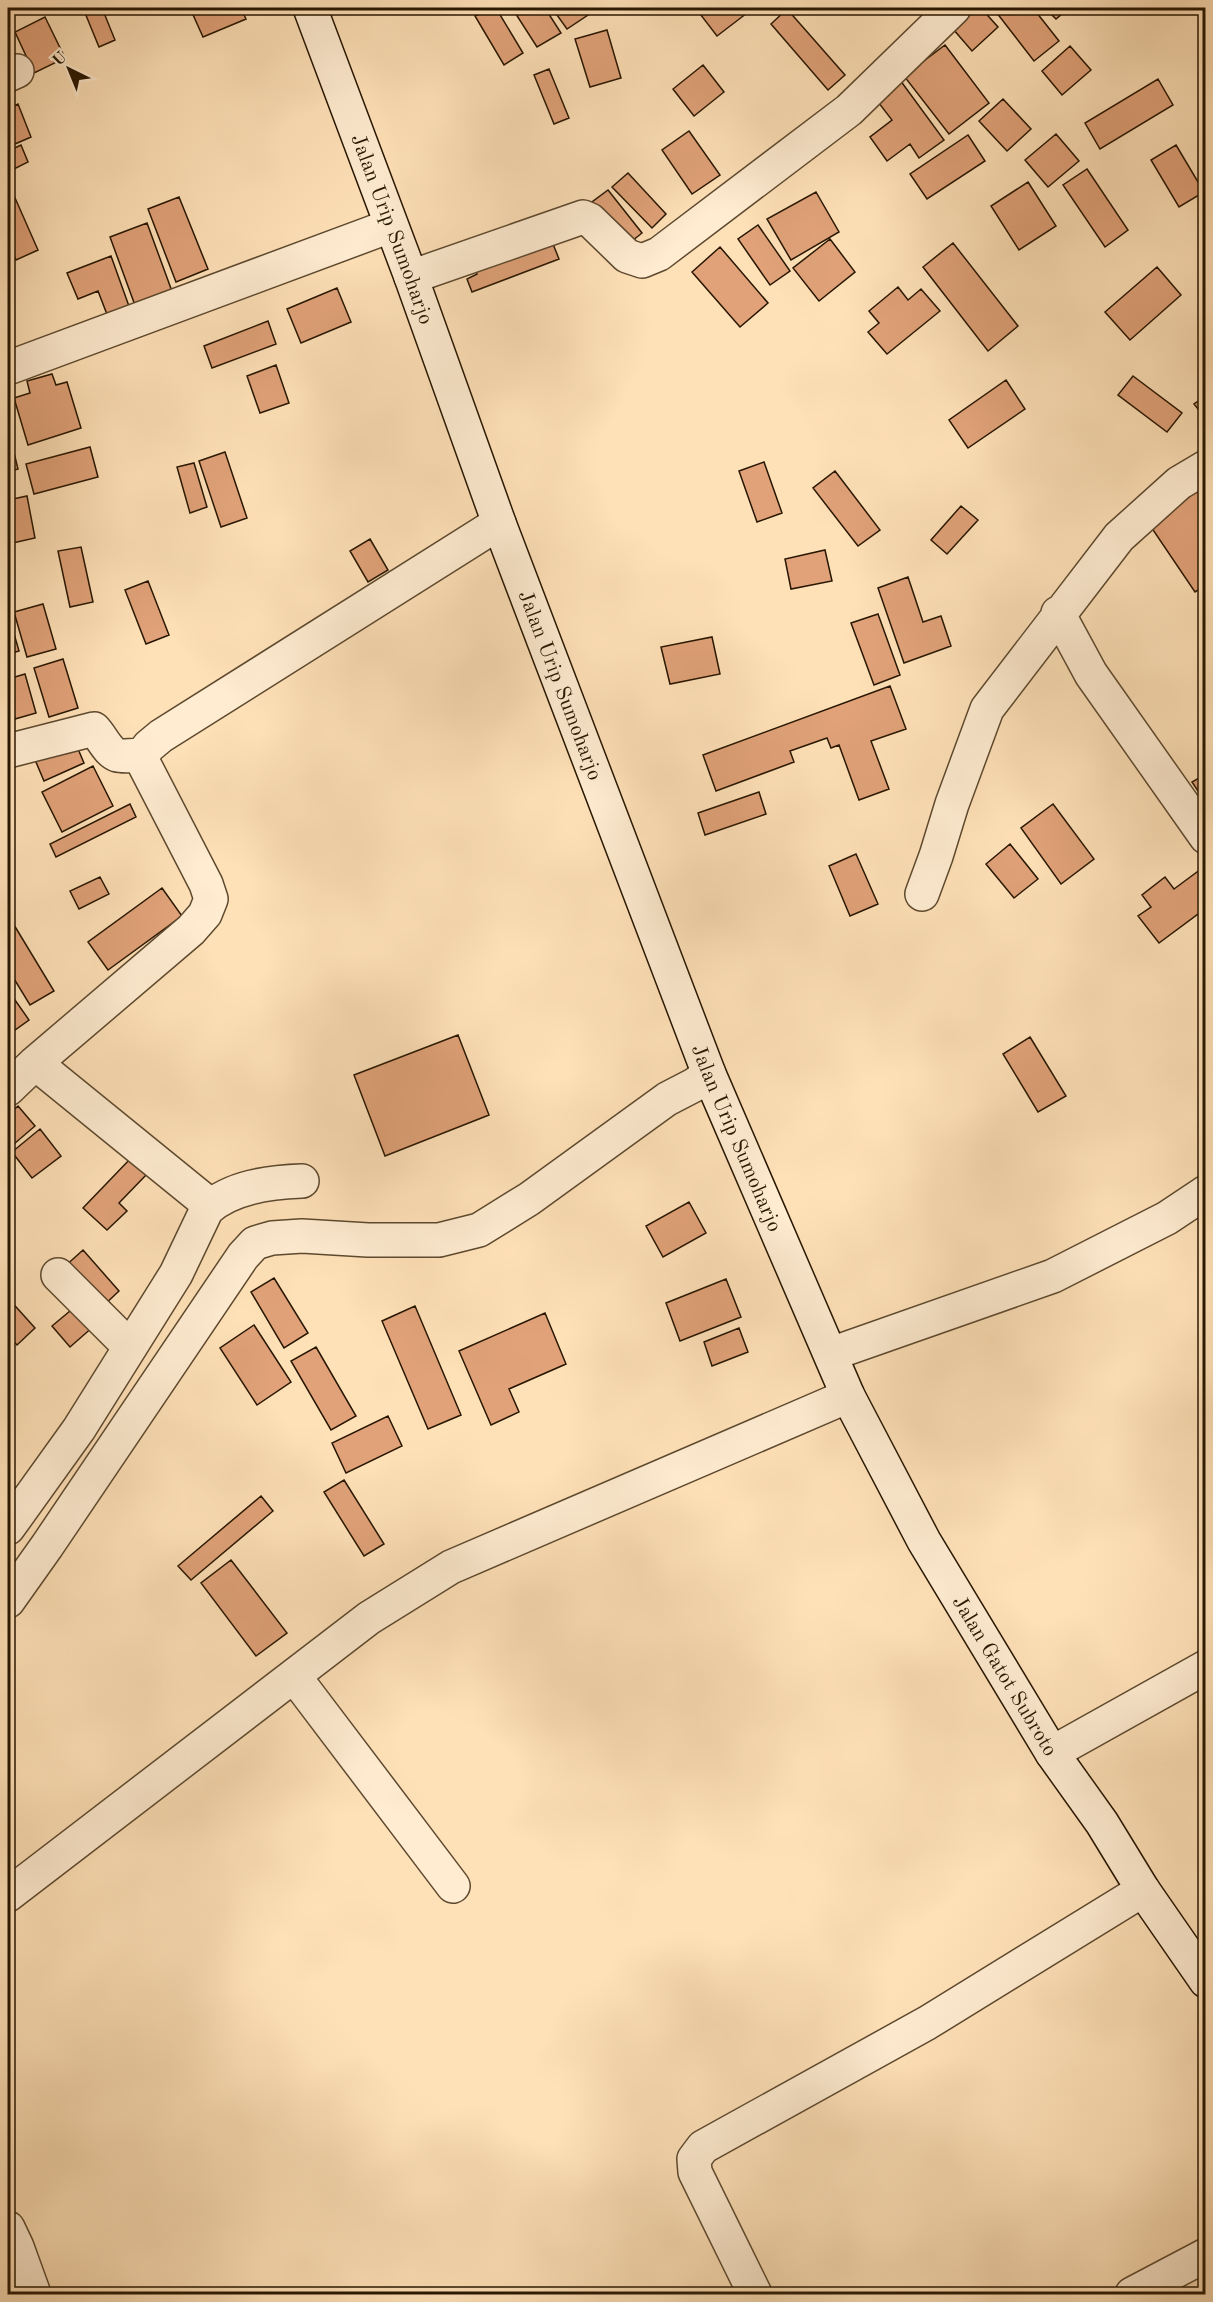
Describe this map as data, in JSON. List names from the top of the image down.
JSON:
{
  "streets": {
    "street": ["Jalan Urip Sumoharjo", "Jalan Gatot Subroto"]
  },
  "crossings": [
    ["Jalan Urip Sumoharjo", "Jalan Gatot Subroto"]
  ],
  "north": "top left"
}
